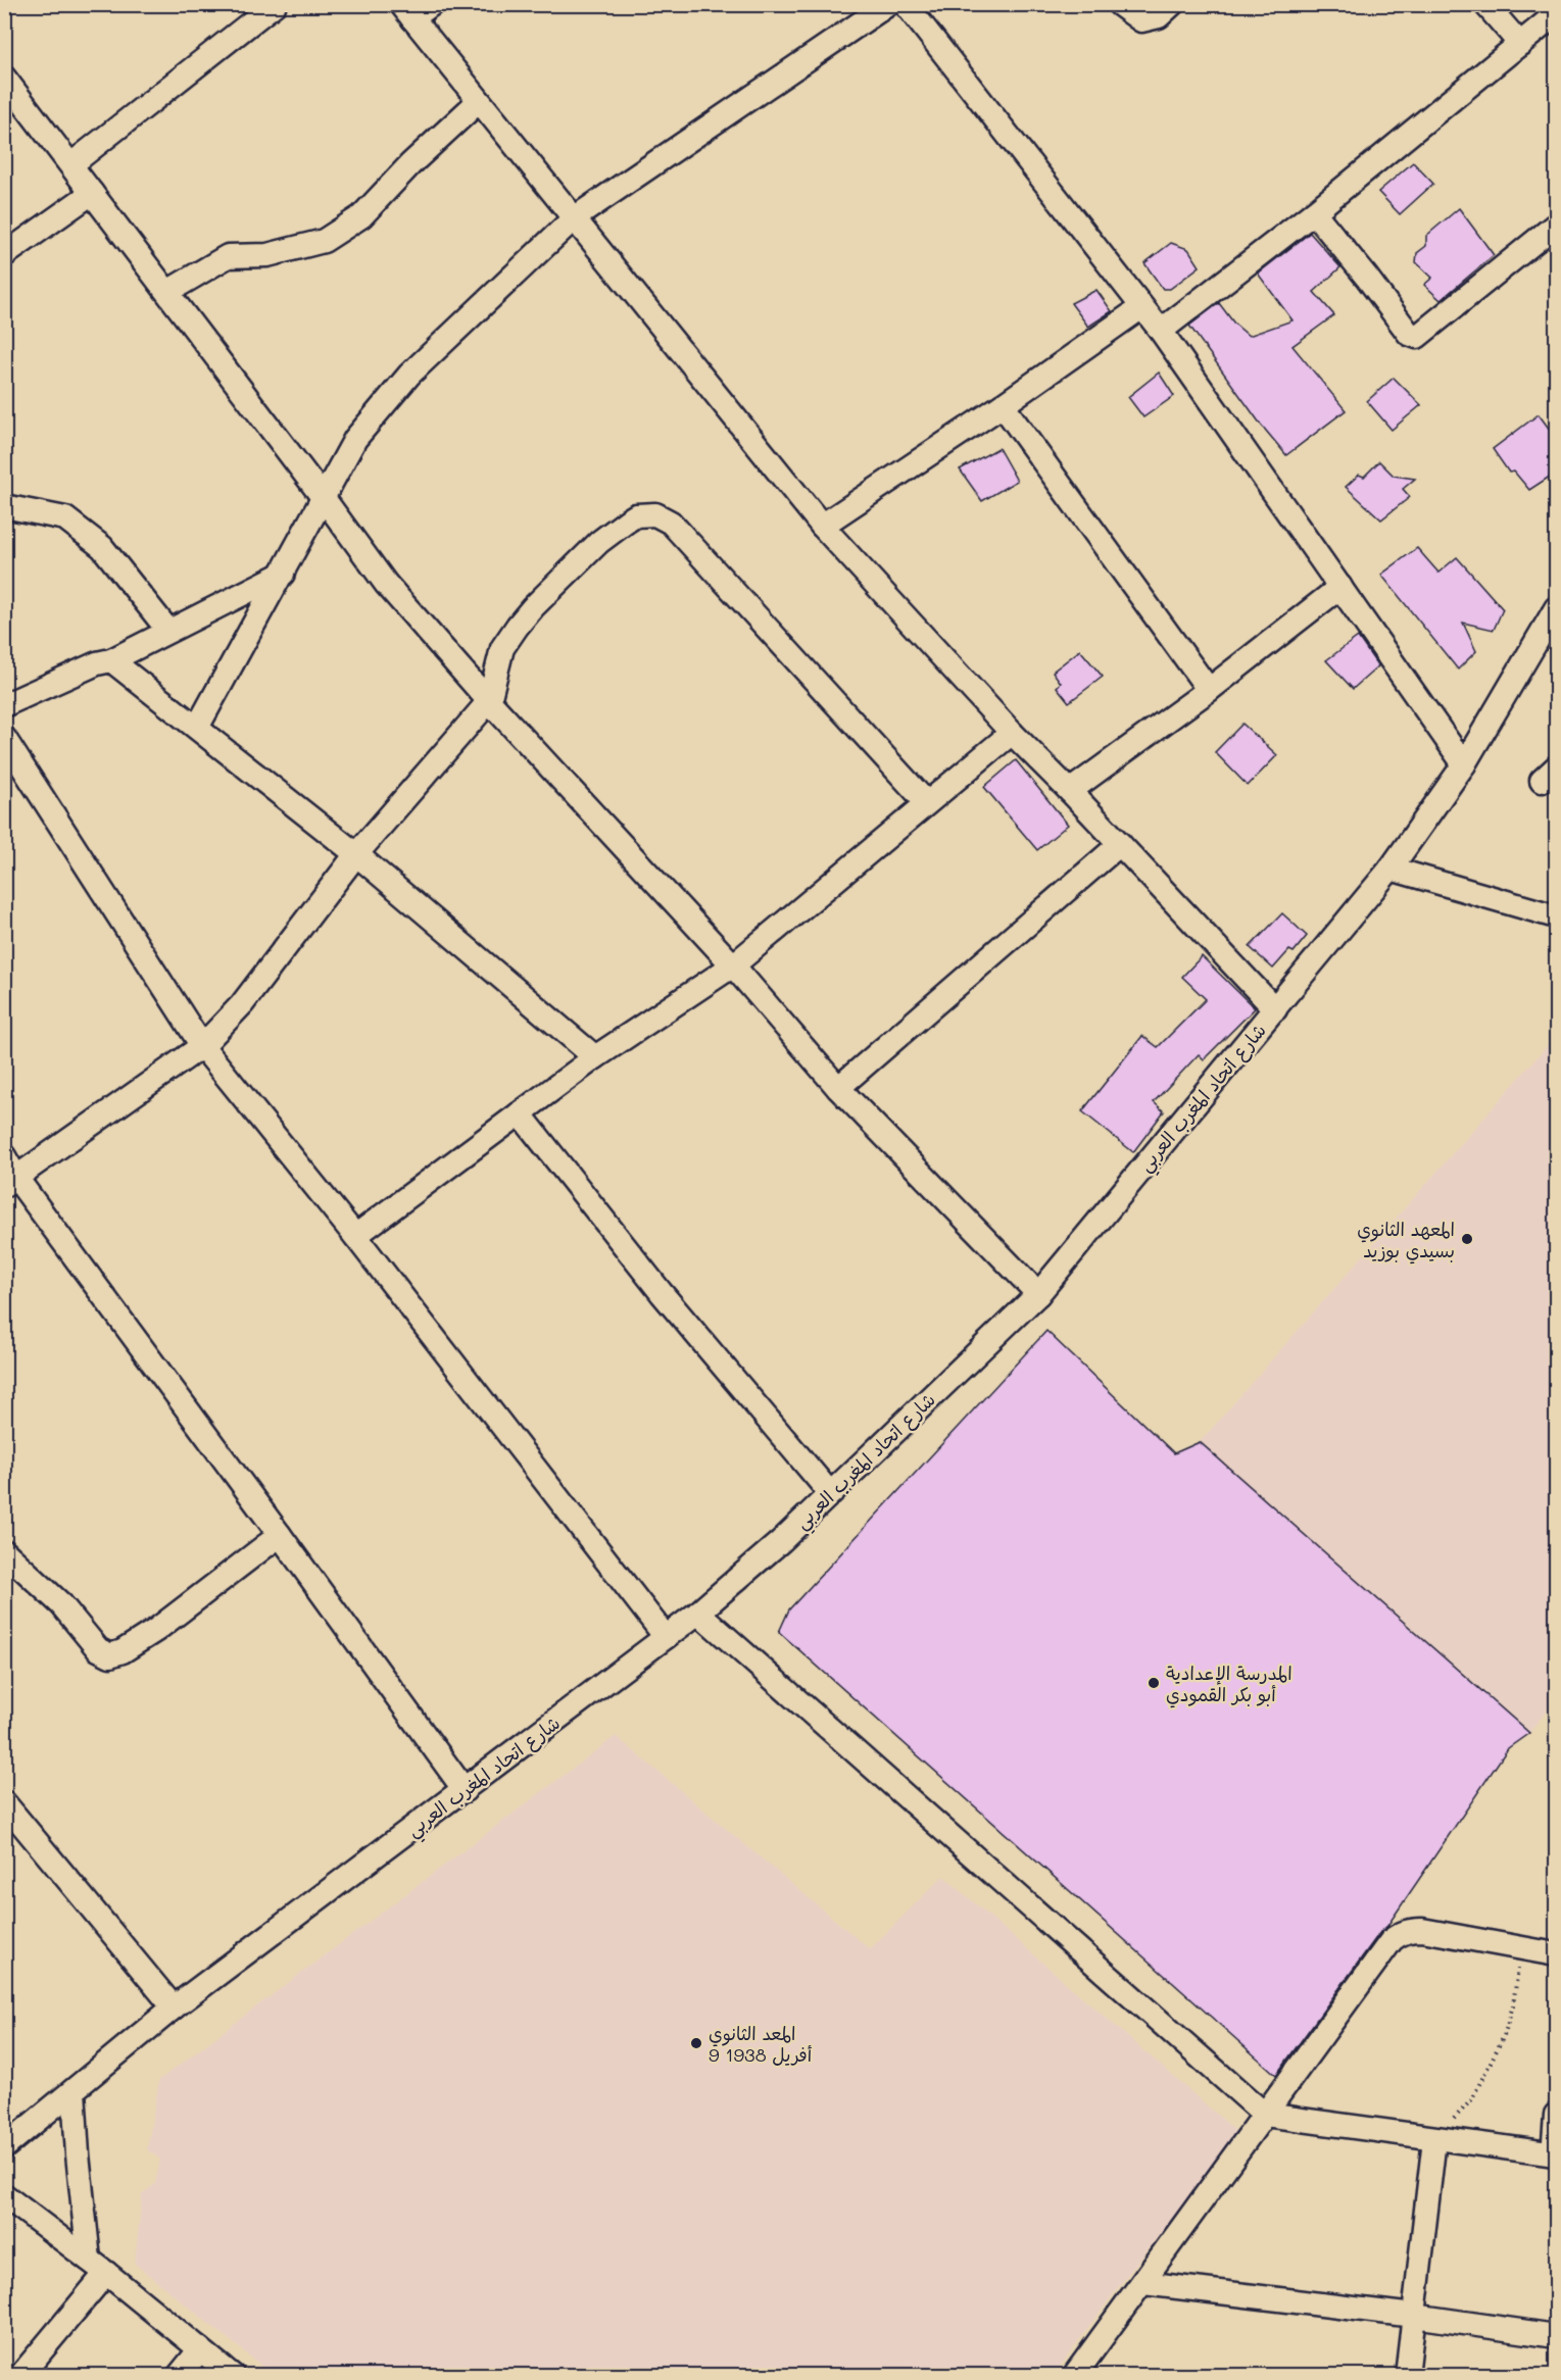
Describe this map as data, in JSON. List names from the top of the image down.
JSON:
{
  "streets": {
    "street": ["شارع اتحاد المغرب العربي"]
  },
  "places": ["المعهد الثانوي بسيدي بوزيد", "المدرسة الإعدادية أبو بكر القمودي", "المعد الثانوي 9 أفريل 1938"]
}
